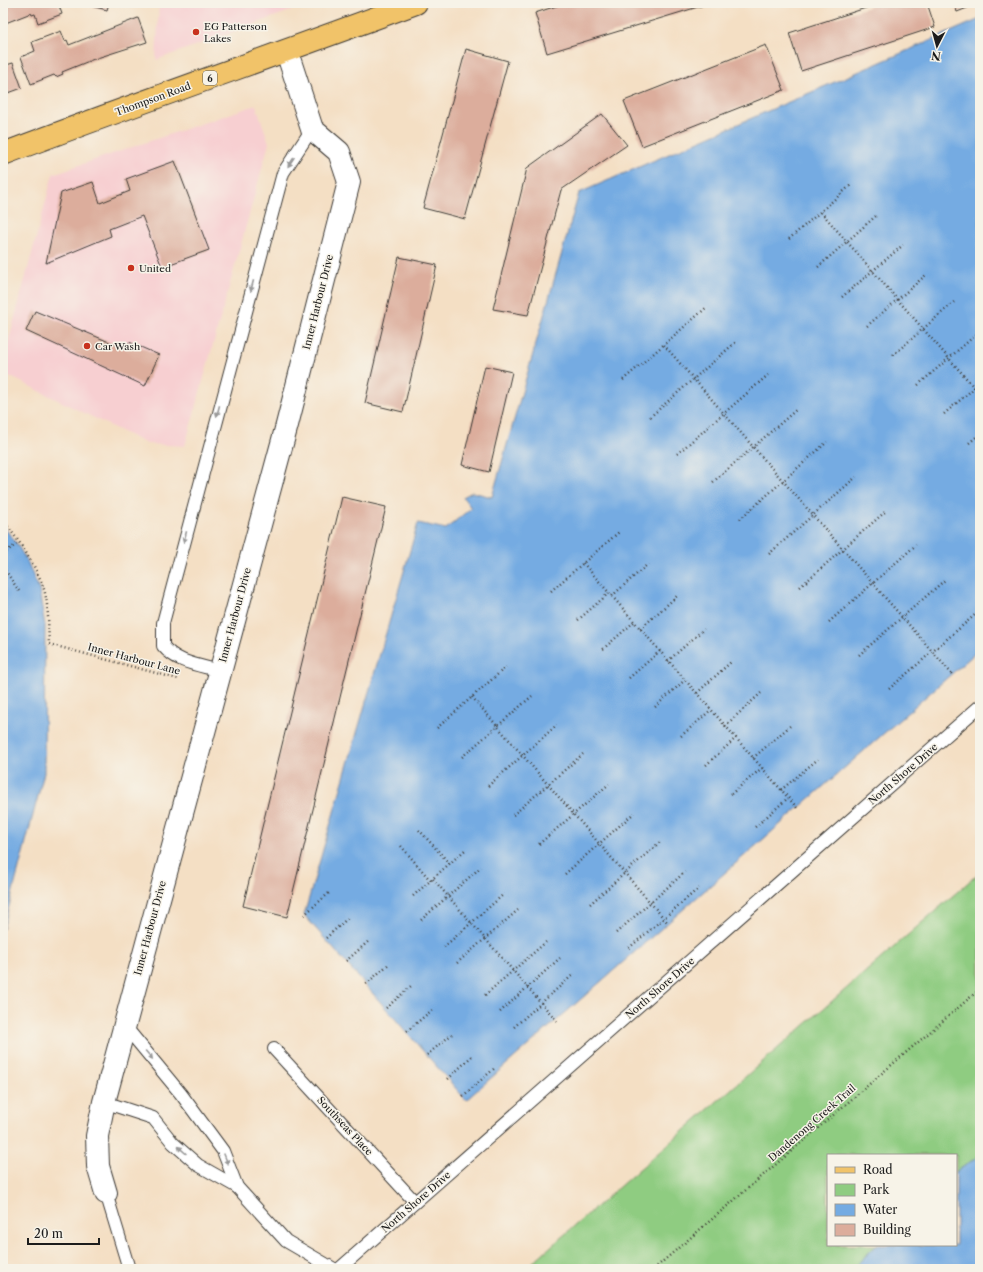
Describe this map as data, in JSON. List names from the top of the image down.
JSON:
{
  "streets": {
    "main road": ["6", "Thompson Road"],
    "street": ["Inner Harbour Drive"],
    "lane": ["North Shore Drive", "Southseas Place"],
    "path": ["Inner Harbour Lane", "Dandenong Creek Trail"]
  },
  "crossings": [
    ["Inner Harbour Drive", "Inner Harbour Lane"],
    ["North Shore Drive", "Southseas Place"]
  ],
  "places": ["EG Patterson Lakes", "United", "Car Wash"],
  "legend": [
    "Road",
    "Park",
    "Water",
    "Building"
  ],
  "scale_bar": "20 m",
  "north": "bottom"
}
